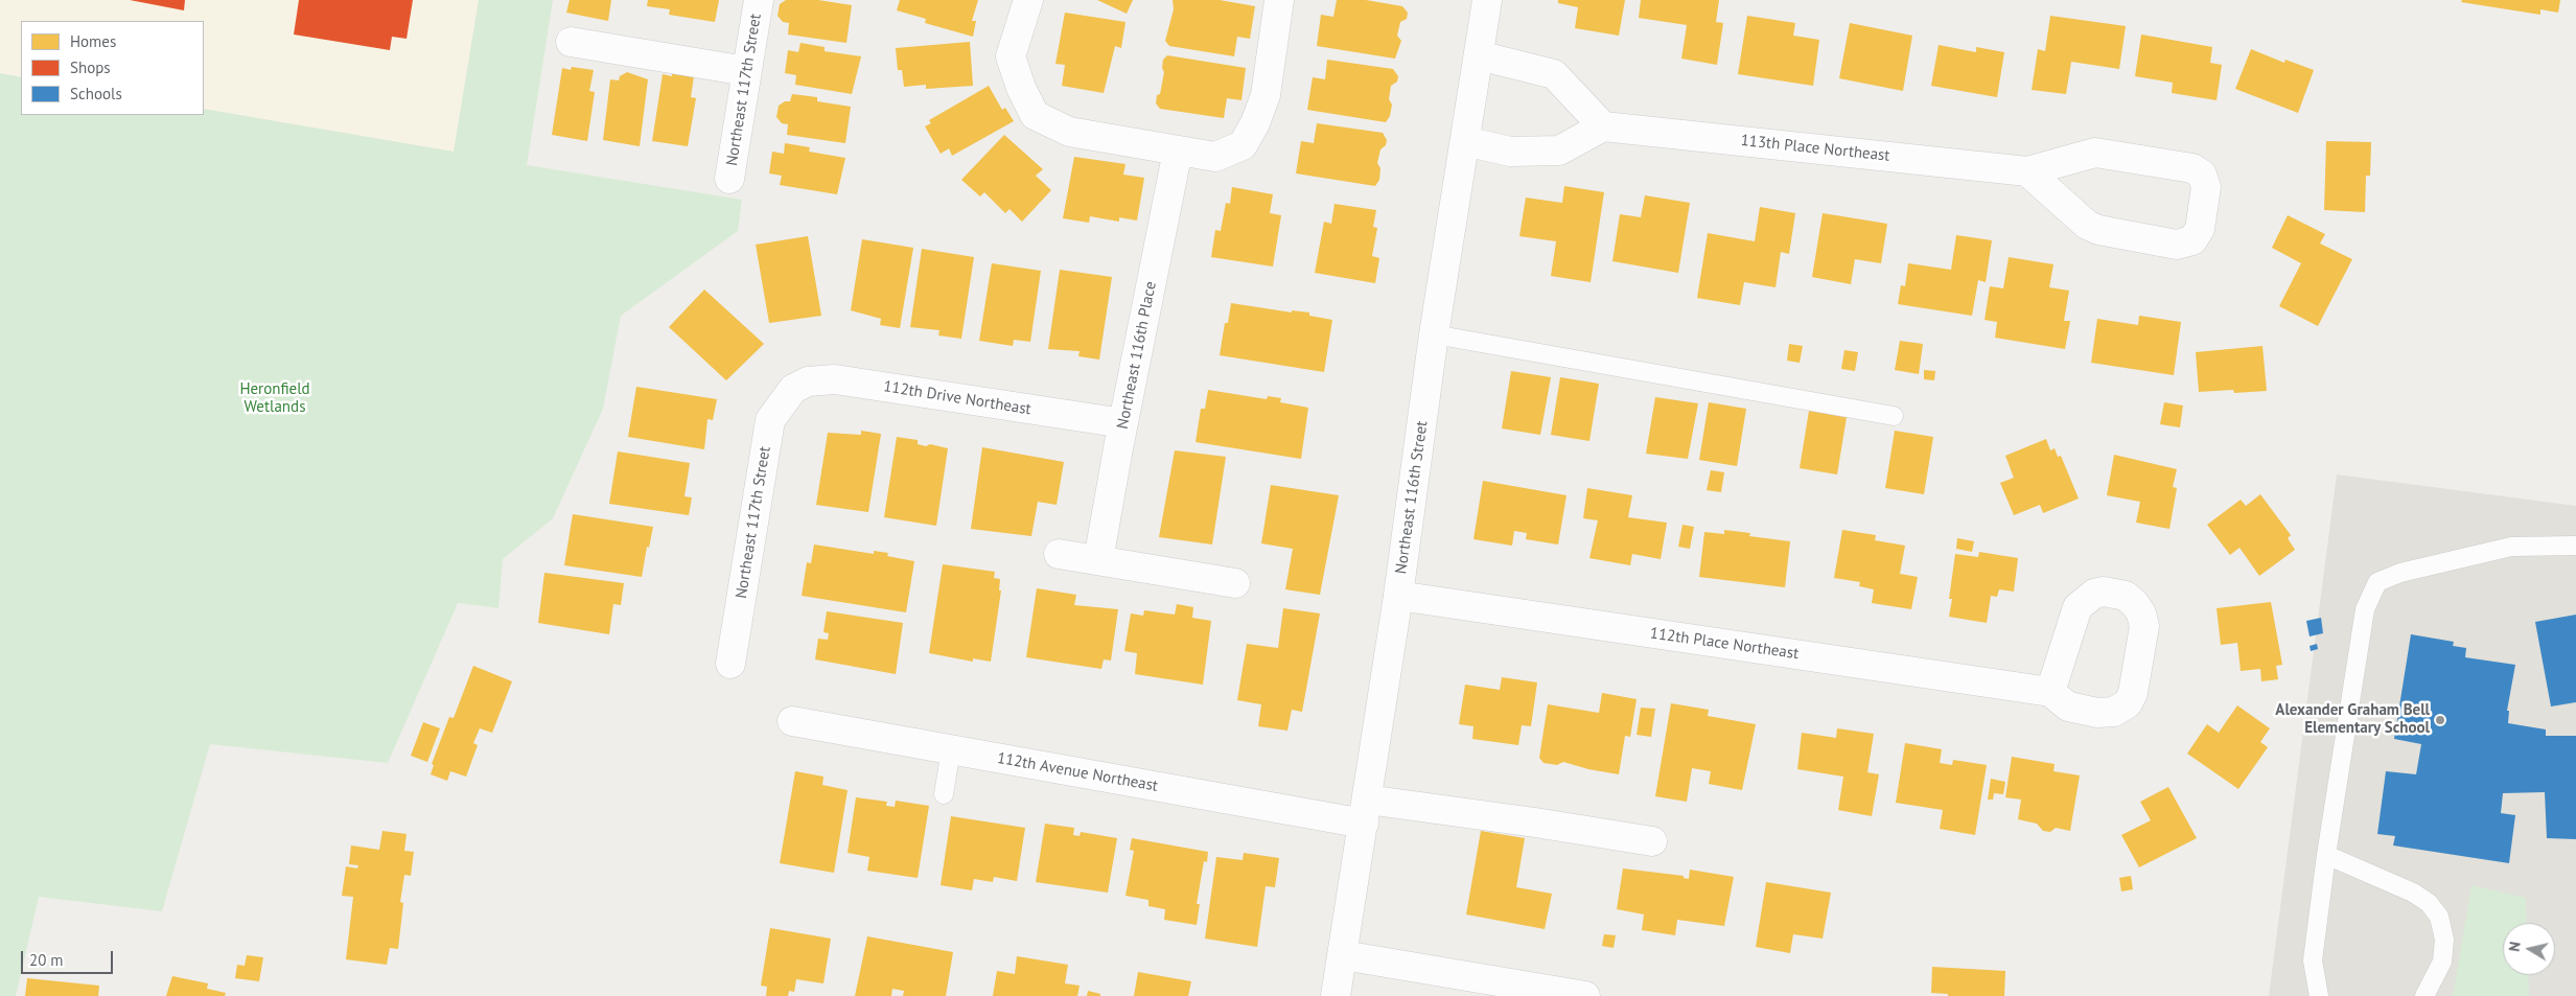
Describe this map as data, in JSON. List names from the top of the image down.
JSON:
{
  "streets": {
    "street": [
      "Northeast 117th Street",
      "113th Place Northeast",
      "Northeast 116th Place",
      "112th Drive Northeast",
      "Northeast 116th Street",
      "112th Place Northeast",
      "112th Avenue Northeast"
    ]
  },
  "crossings": [
    ["Northeast 117th Street", "112th Drive Northeast"],
    ["Northeast 116th Place", "112th Drive Northeast"],
    ["Northeast 116th Street", "112th Place Northeast"],
    ["Northeast 116th Street", "112th Avenue Northeast"]
  ],
  "parks": ["Heronfield Wetlands"],
  "places": ["Alexander Graham Bell Elementary School"],
  "legend": ["Homes", "Shops", "Schools"],
  "scale_bar": "20 m",
  "north": "left"
}
